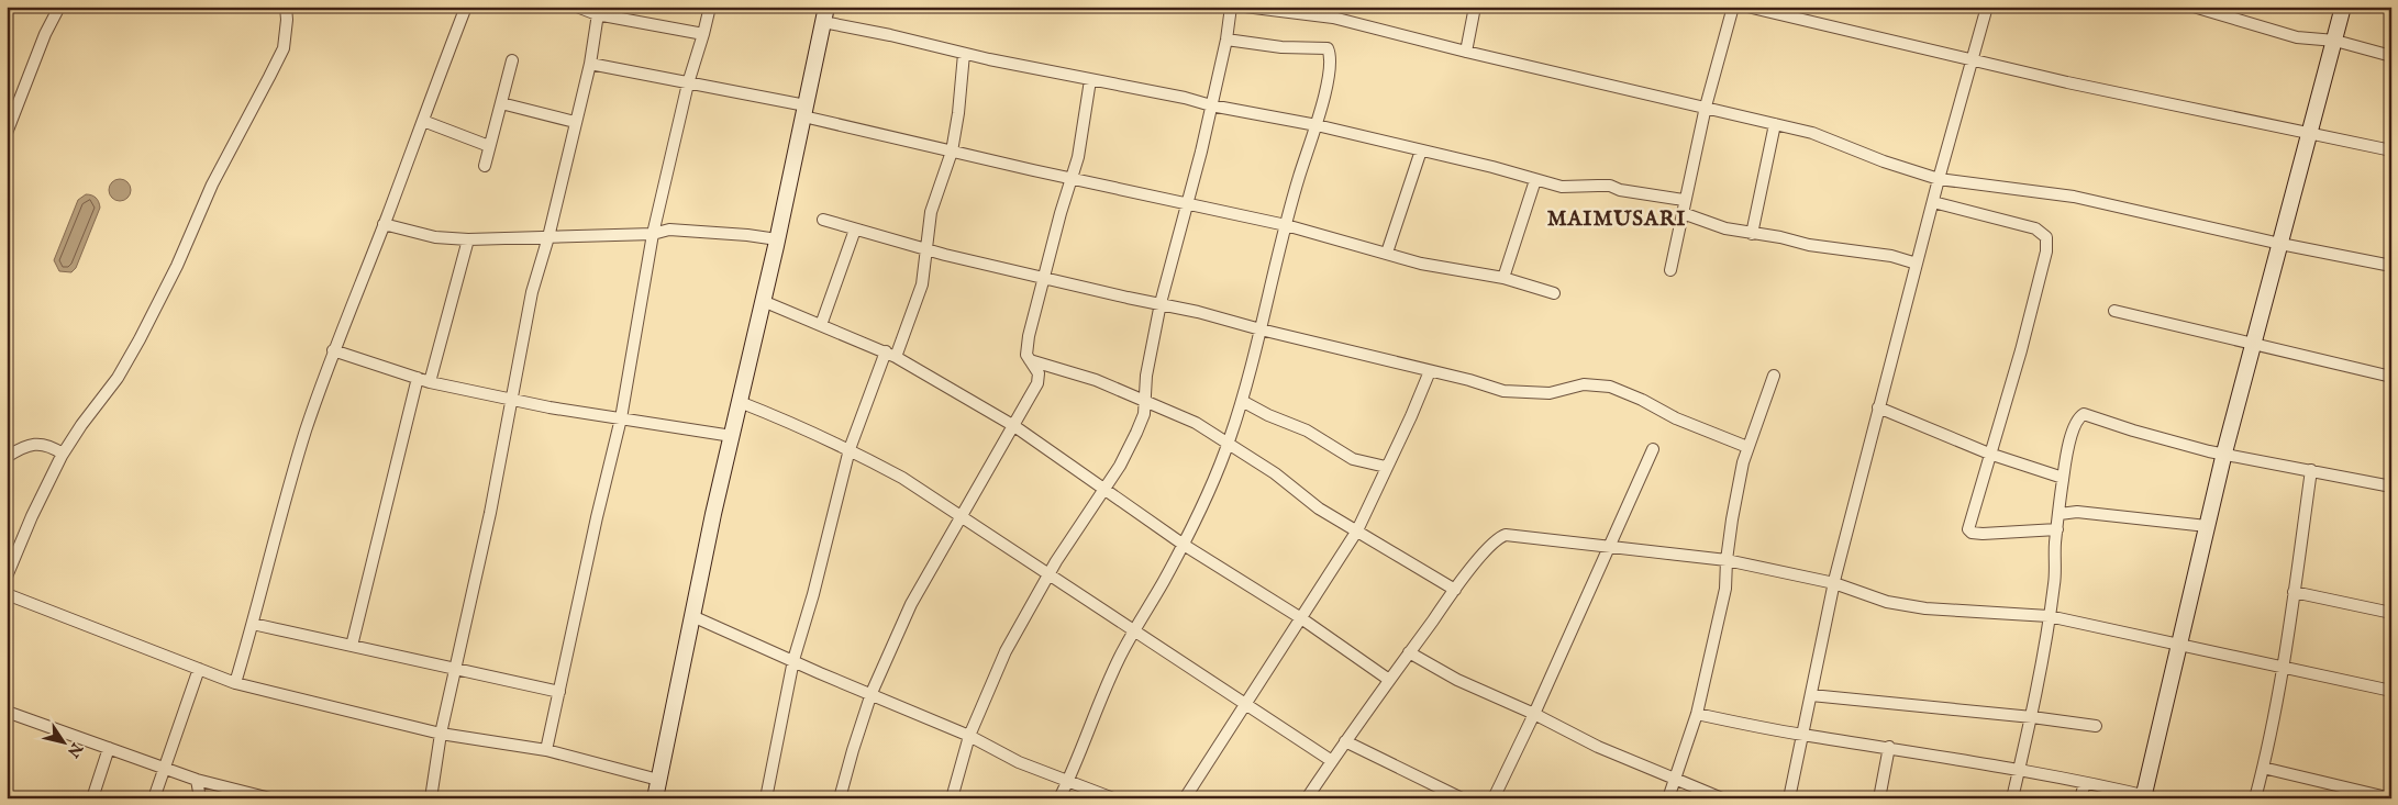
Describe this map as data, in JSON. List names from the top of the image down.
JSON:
{
  "districts": ["MAIMUSARI"],
  "north": "bottom right"
}
